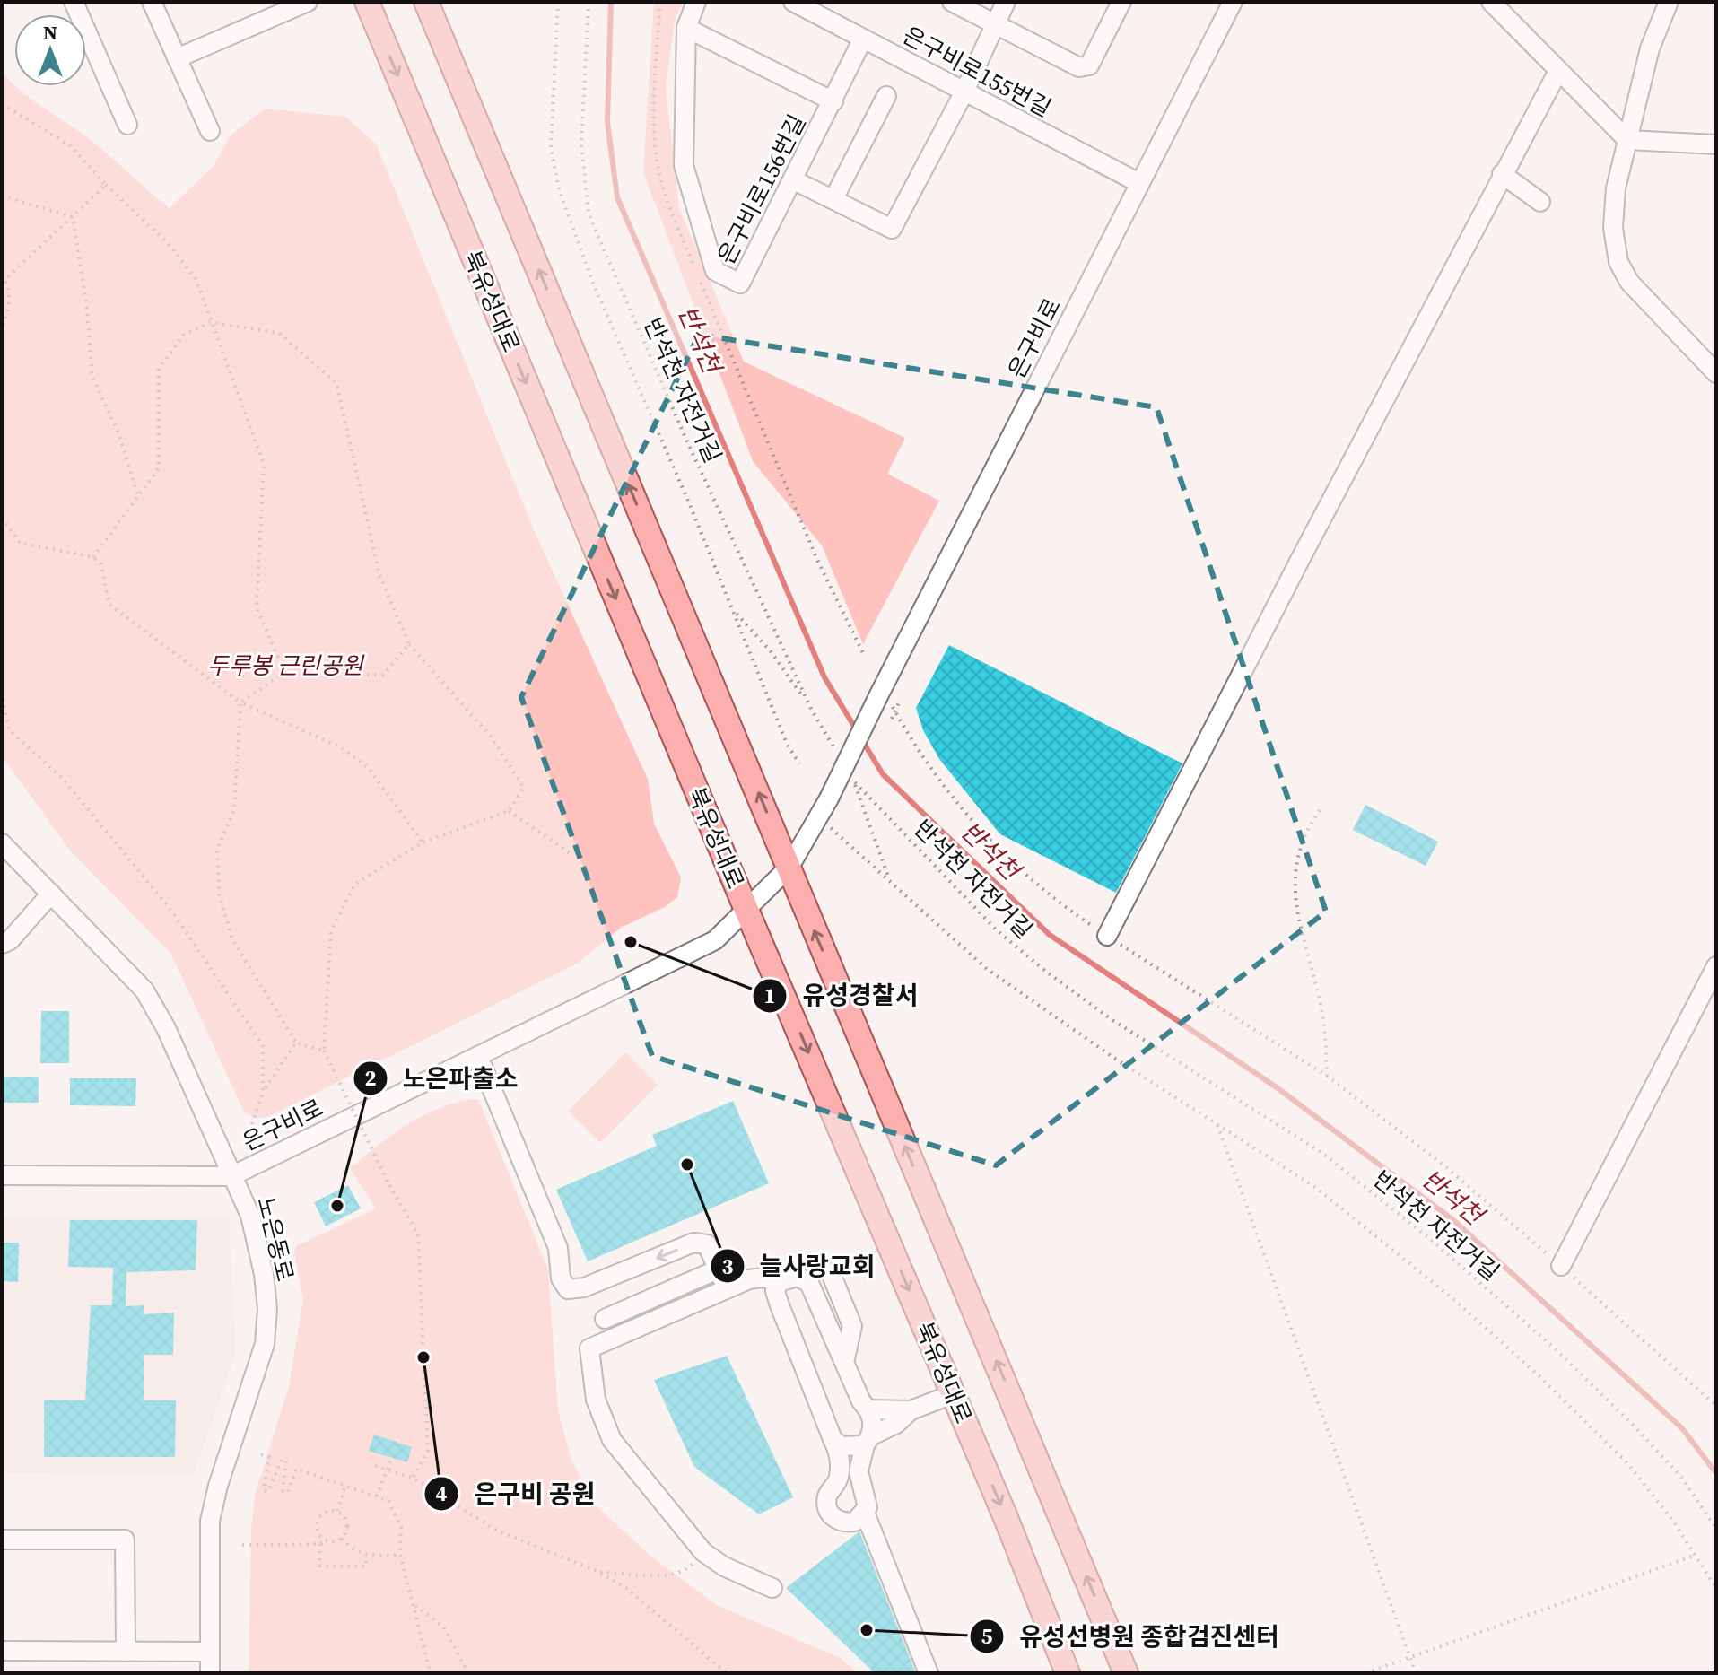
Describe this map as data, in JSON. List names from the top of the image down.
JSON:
{
  "streets": {
    "main road": ["북유성대로"],
    "street": [
      "은구비로155번길",
      "은구비로156번길",
      "은구비로",
      "노은동로"
    ],
    "path": ["반석천 자전거길"]
  },
  "crossings": [
    ["은구비로155번길", "은구비로156번길"],
    ["은구비로155번길", "은구비로"],
    ["북유성대로", "은구비로"],
    ["은구비로", "노은동로"]
  ],
  "water": ["반석천"],
  "parks": ["두루봉 근린공원"],
  "places": [
    "유성경찰서",
    "늘사랑교회",
    "노은파출소",
    "은구비 공원",
    "유성선병원 종합검진센터"
  ],
  "north": "top"
}
